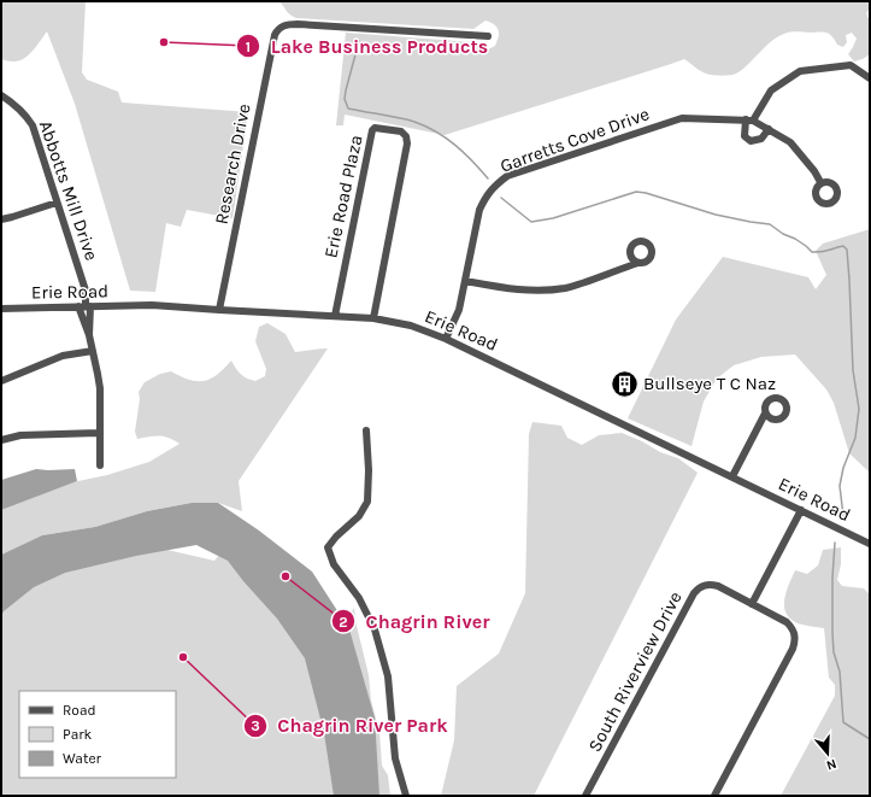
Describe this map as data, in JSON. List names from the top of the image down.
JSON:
{
  "streets": {
    "street": [
      "Garretts Cove Drive",
      "Research Drive",
      "Abbotts Mill Drive",
      "Erie Road Plaza",
      "Erie Road",
      "South Riverview Drive"
    ]
  },
  "crossings": [
    ["Garretts Cove Drive", "Erie Road"],
    ["Research Drive", "Erie Road"],
    ["Abbotts Mill Drive", "Erie Road"],
    ["Erie Road Plaza", "Erie Road"]
  ],
  "places": {
    "other": ["Lake Business Products", "Chagrin River", "Chagrin River Park"],
    "building": ["Bullseye T C Naz"]
  },
  "legend": ["Road", "Park", "Water"],
  "north": "bottom"
}
